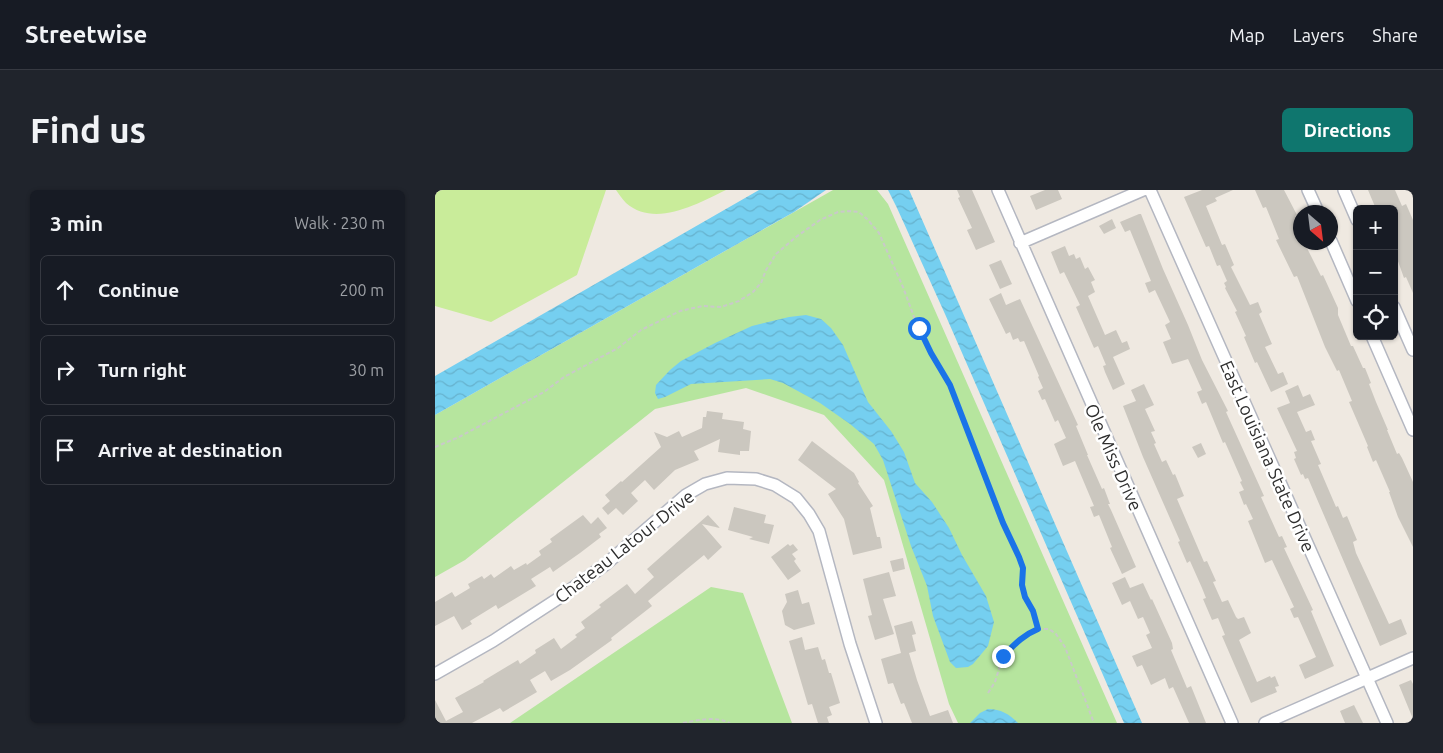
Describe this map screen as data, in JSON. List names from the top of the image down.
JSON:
{
  "streets": {
    "street": ["East Louisiana State Drive", "Ole Miss Drive", "Chateau Latour Drive"]
  },
  "north": "bottom right",
  "page": {
    "header": "Streetwise",
    "nav": ["Map", "Layers", "Share"],
    "buttons": "Directions",
    "title": "Find us",
    "heading": ["3 min", "Walk · 230 m"],
    "map_buttons": ["+", "−"],
    "list": [
      ["Continue", "200 m"],
      ["Turn right", "30 m"],
      "Arrive at destination"
    ]
  }
}
